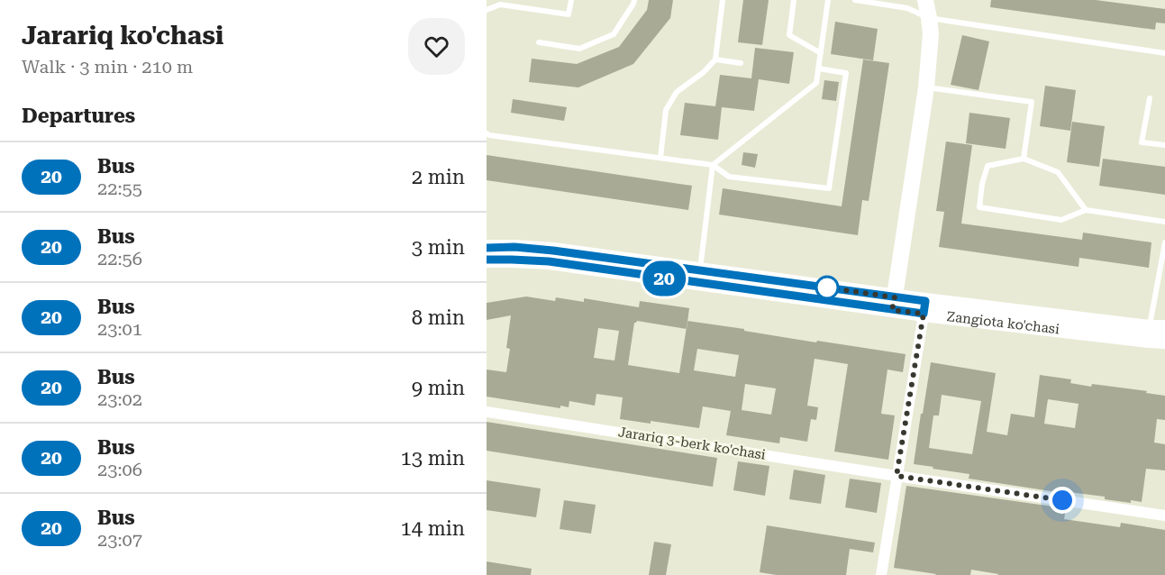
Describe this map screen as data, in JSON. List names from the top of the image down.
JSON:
{
  "streets": {
    "main road": ["Zangiota ko'chasi"],
    "street": ["Jarariq 3-berk ko'chasi"]
  },
  "lines": ["bus line 20"],
  "page": {
    "heading": [
      ["Jarariq ko'chasi", "Walk · 3 min · 210 m"],
      "Departures"
    ],
    "on_map": "20",
    "list": [
      {
        "mark": "20",
        "name": "Bus",
        "note": "22:55",
        "value": "2 min"
      },
      {
        "mark": "20",
        "name": "Bus",
        "note": "22:56",
        "value": "3 min"
      },
      {
        "mark": "20",
        "name": "Bus",
        "note": "23:01",
        "value": "8 min"
      },
      {
        "mark": "20",
        "name": "Bus",
        "note": "23:02",
        "value": "9 min"
      },
      {
        "mark": "20",
        "name": "Bus",
        "note": "23:06",
        "value": "13 min"
      },
      {
        "mark": "20",
        "name": "Bus",
        "note": "23:07",
        "value": "14 min"
      }
    ]
  }
}
